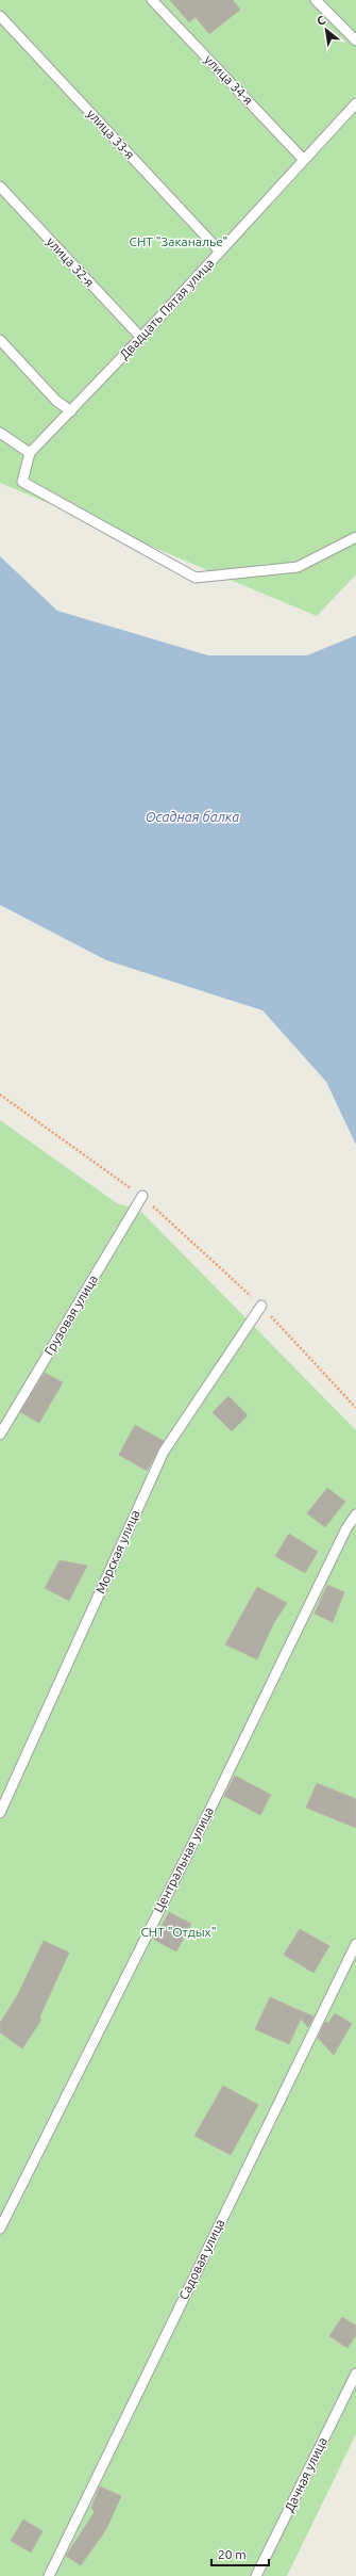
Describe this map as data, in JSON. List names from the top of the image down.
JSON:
{
  "streets": {
    "lane": [
      "улица 34-я",
      "улица 33-я",
      "улица 32-я",
      "Двадцать Пятая улица",
      "Грузовая улица",
      "Морская улица",
      "Центральная улица",
      "Садовая улица",
      "Дачная улица"
    ]
  },
  "crossings": [
    ["улица 34-я", "Двадцать Пятая улица"],
    ["улица 33-я", "Двадцать Пятая улица"],
    ["улица 32-я", "Двадцать Пятая улица"]
  ],
  "water": ["Осадная балка"],
  "parks": ["СНТ \"Заканалье\"", "СНТ \"Отдых\""],
  "scale_bar": "20 m",
  "north": "top left"
}
